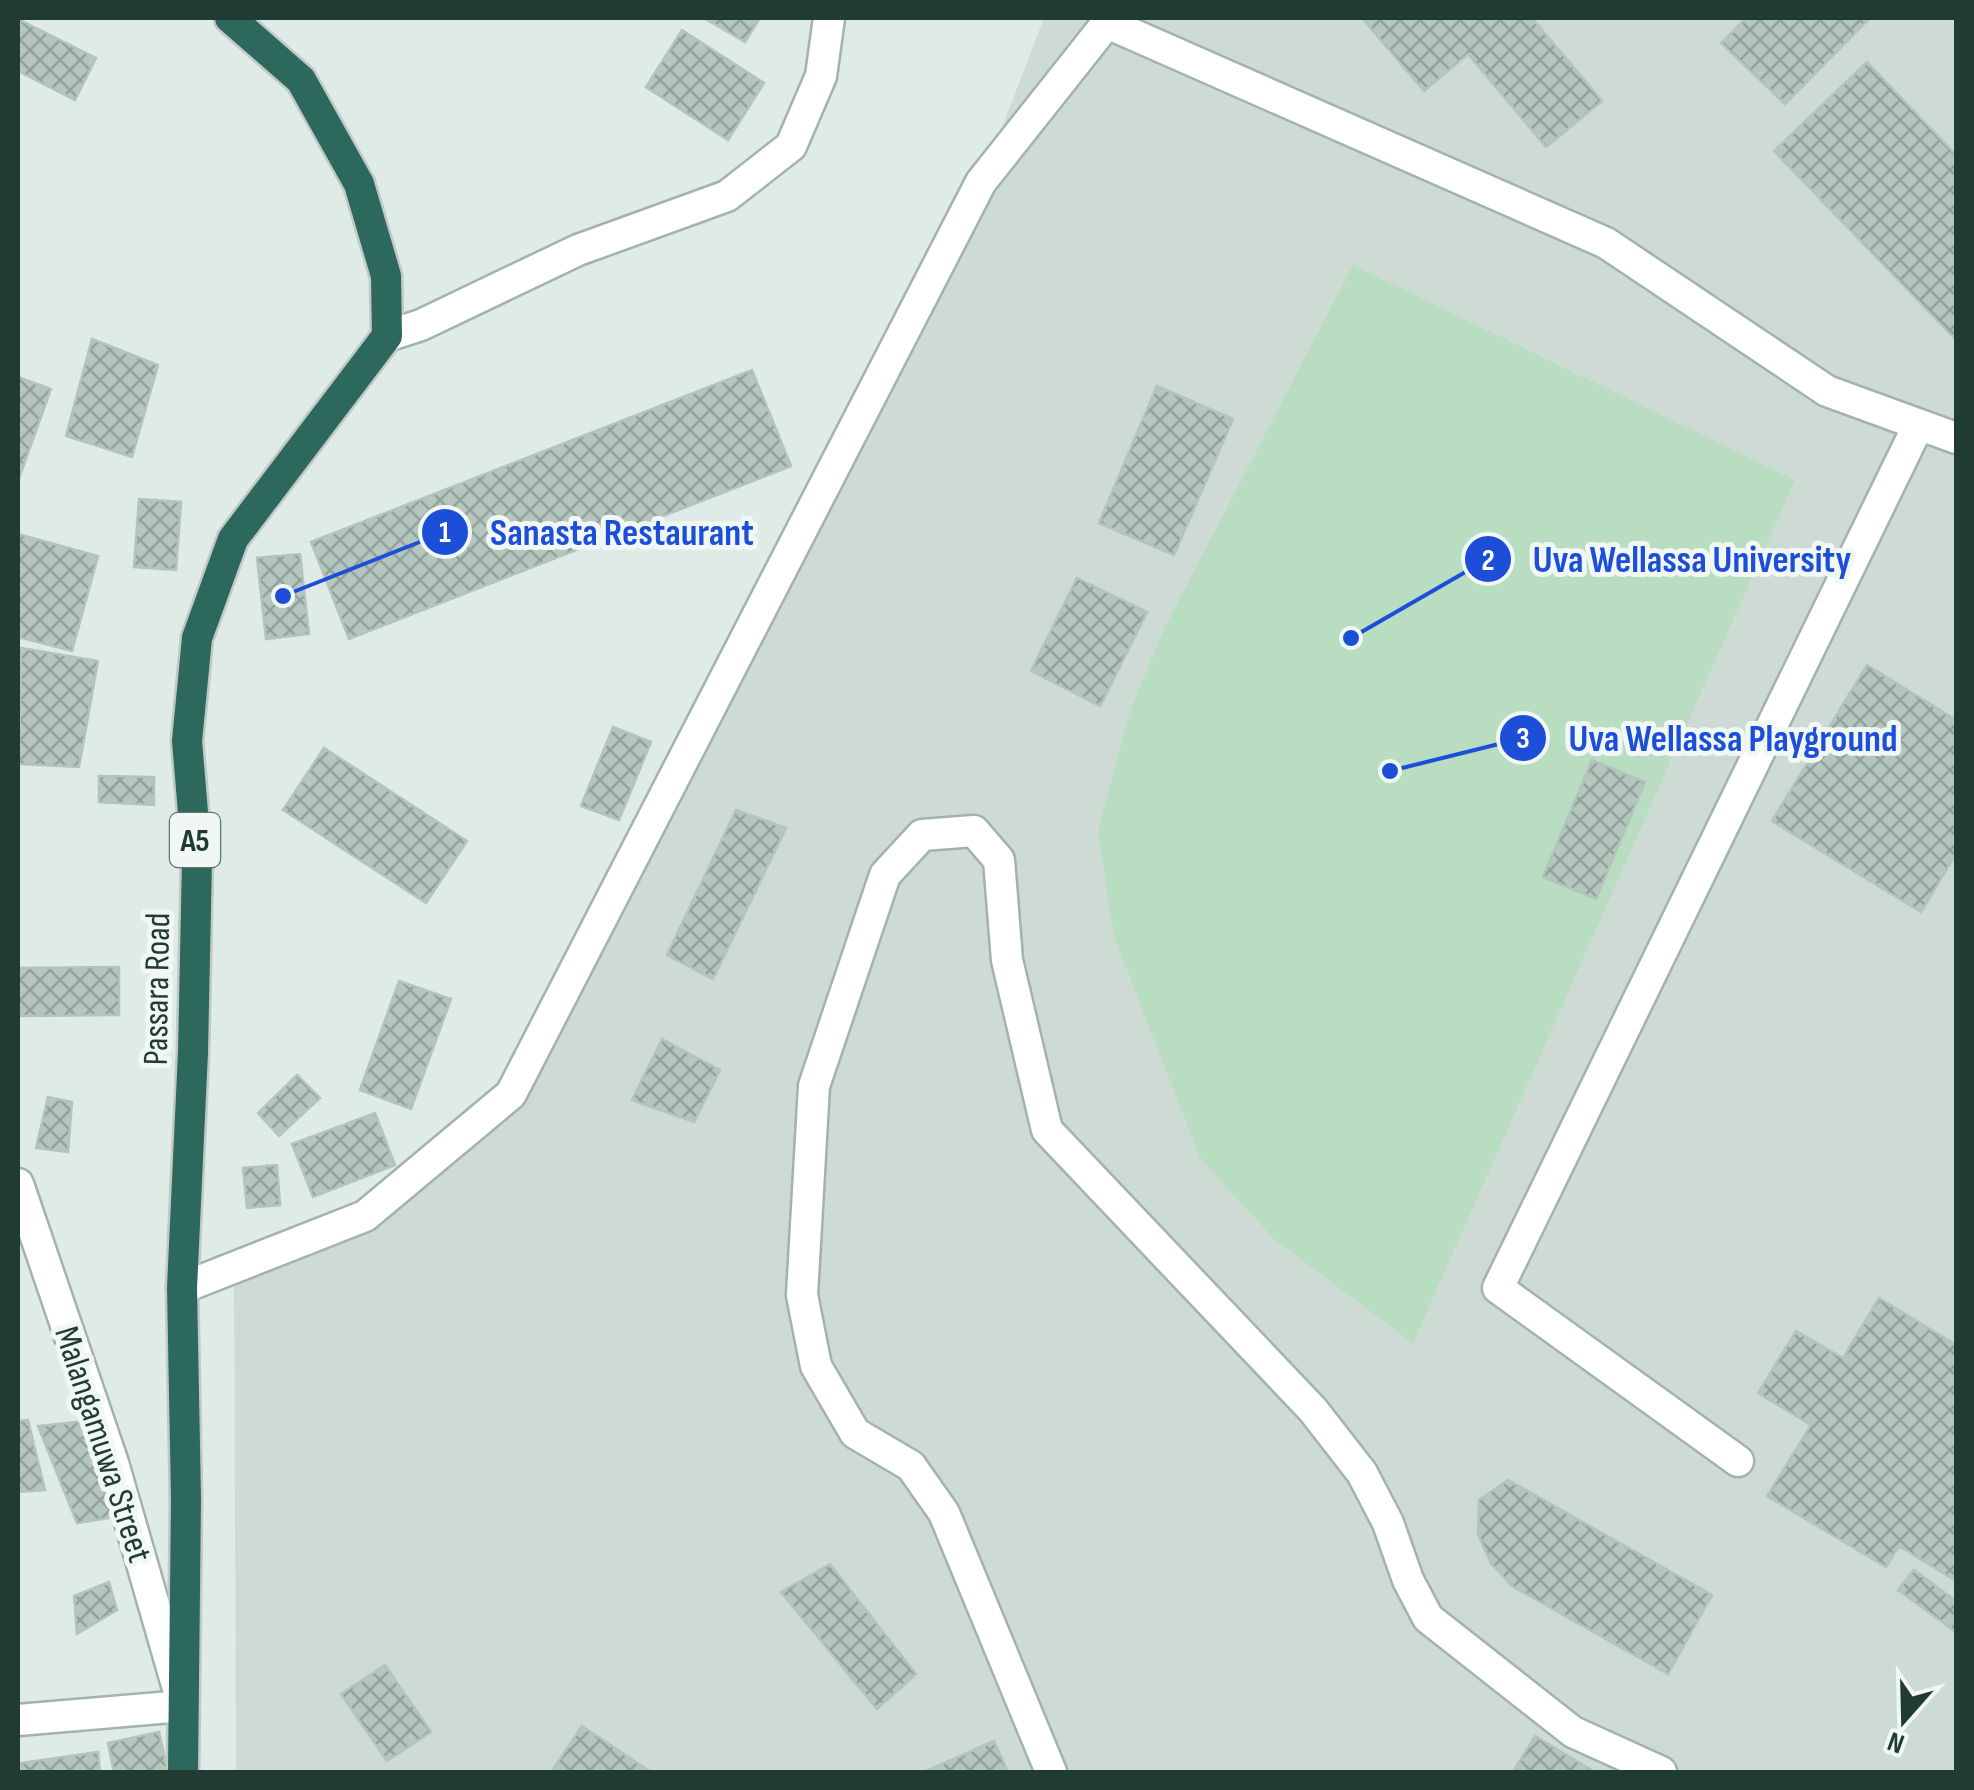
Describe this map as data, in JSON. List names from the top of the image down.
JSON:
{
  "streets": {
    "highway": ["A5", "Passara Road"],
    "street": ["Malangamuwa Street"]
  },
  "crossings": [
    ["Passara Road", "Malangamuwa Street"]
  ],
  "places": ["Sanasta Restaurant", "Uva Wellassa University", "Uva Wellassa Playground"],
  "north": "bottom"
}
